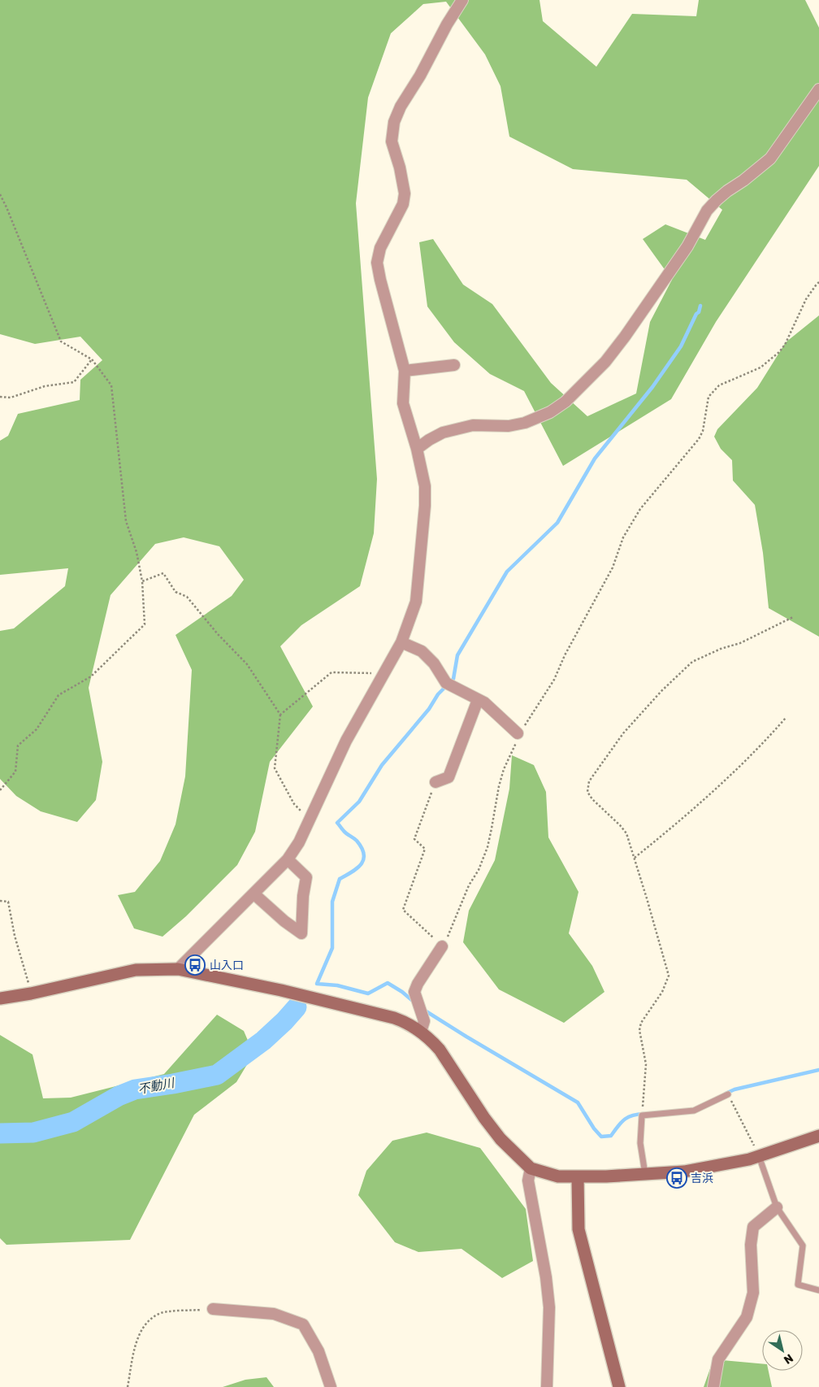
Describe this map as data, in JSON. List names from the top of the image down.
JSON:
{
  "water": ["不動川"],
  "places": {
    "bus stop": ["山入口", "吉浜"]
  },
  "north": "bottom right"
}
